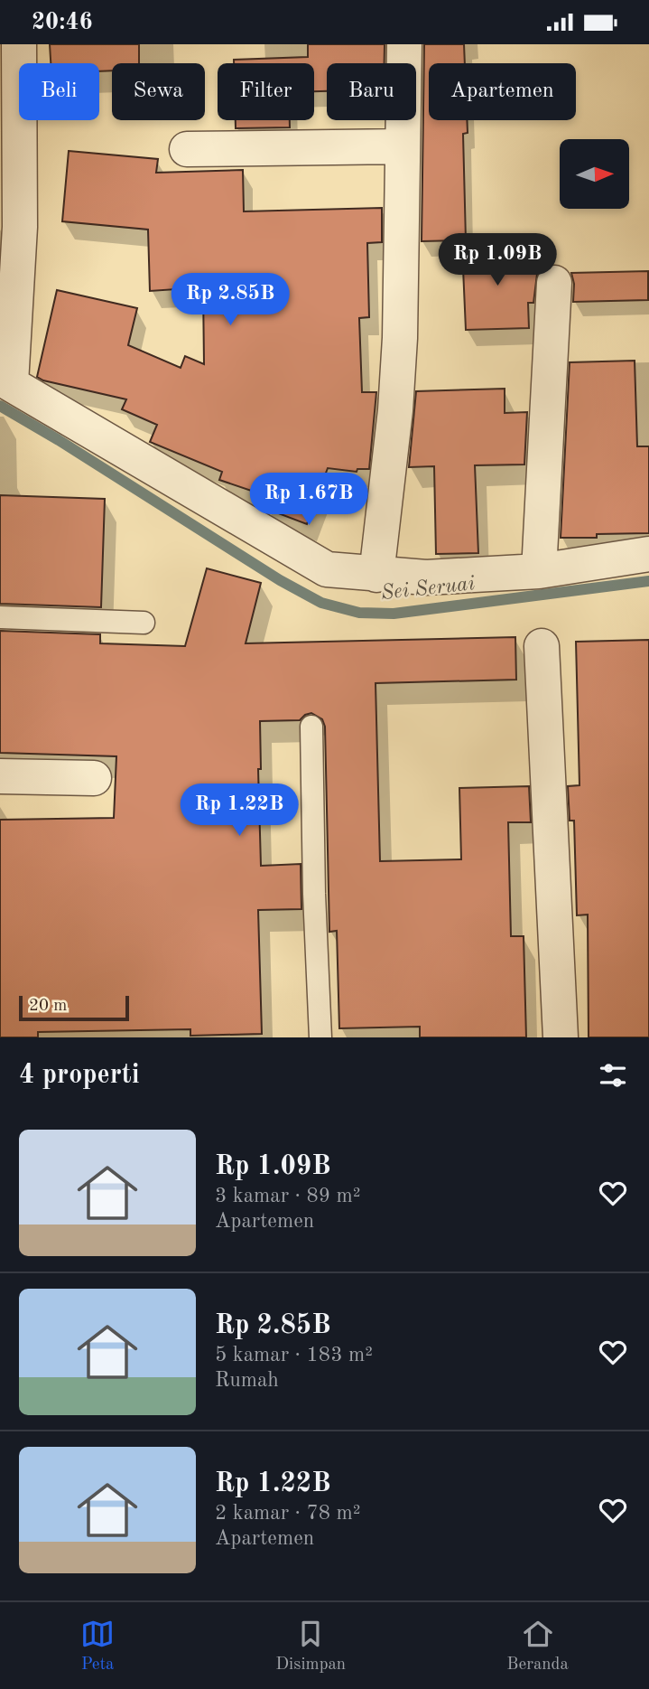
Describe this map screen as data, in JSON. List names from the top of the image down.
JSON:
{
  "water": ["Sei Seruai"],
  "scale_bar": "20 m",
  "north": "right",
  "page": {
    "status": "20:46",
    "chip": [
      "Beli",
      "Sewa",
      "Filter",
      "Baru",
      "Apartemen"
    ],
    "price": [
      "Rp 1.09B",
      "Rp 2.85B",
      "Rp 1.67B",
      "Rp 1.22B"
    ],
    "scale": "20 m",
    "heading": "4 properti",
    "list": [
      {
        "name": "Rp 1.09B",
        "note": "3 kamar · 89 m² · Apartemen"
      },
      {
        "name": "Rp 2.85B",
        "note": "5 kamar · 183 m² · Rumah"
      },
      {
        "name": "Rp 1.22B",
        "note": "2 kamar · 78 m² · Apartemen"
      }
    ],
    "tabs": ["Peta", "Disimpan", "Beranda"]
  }
}
